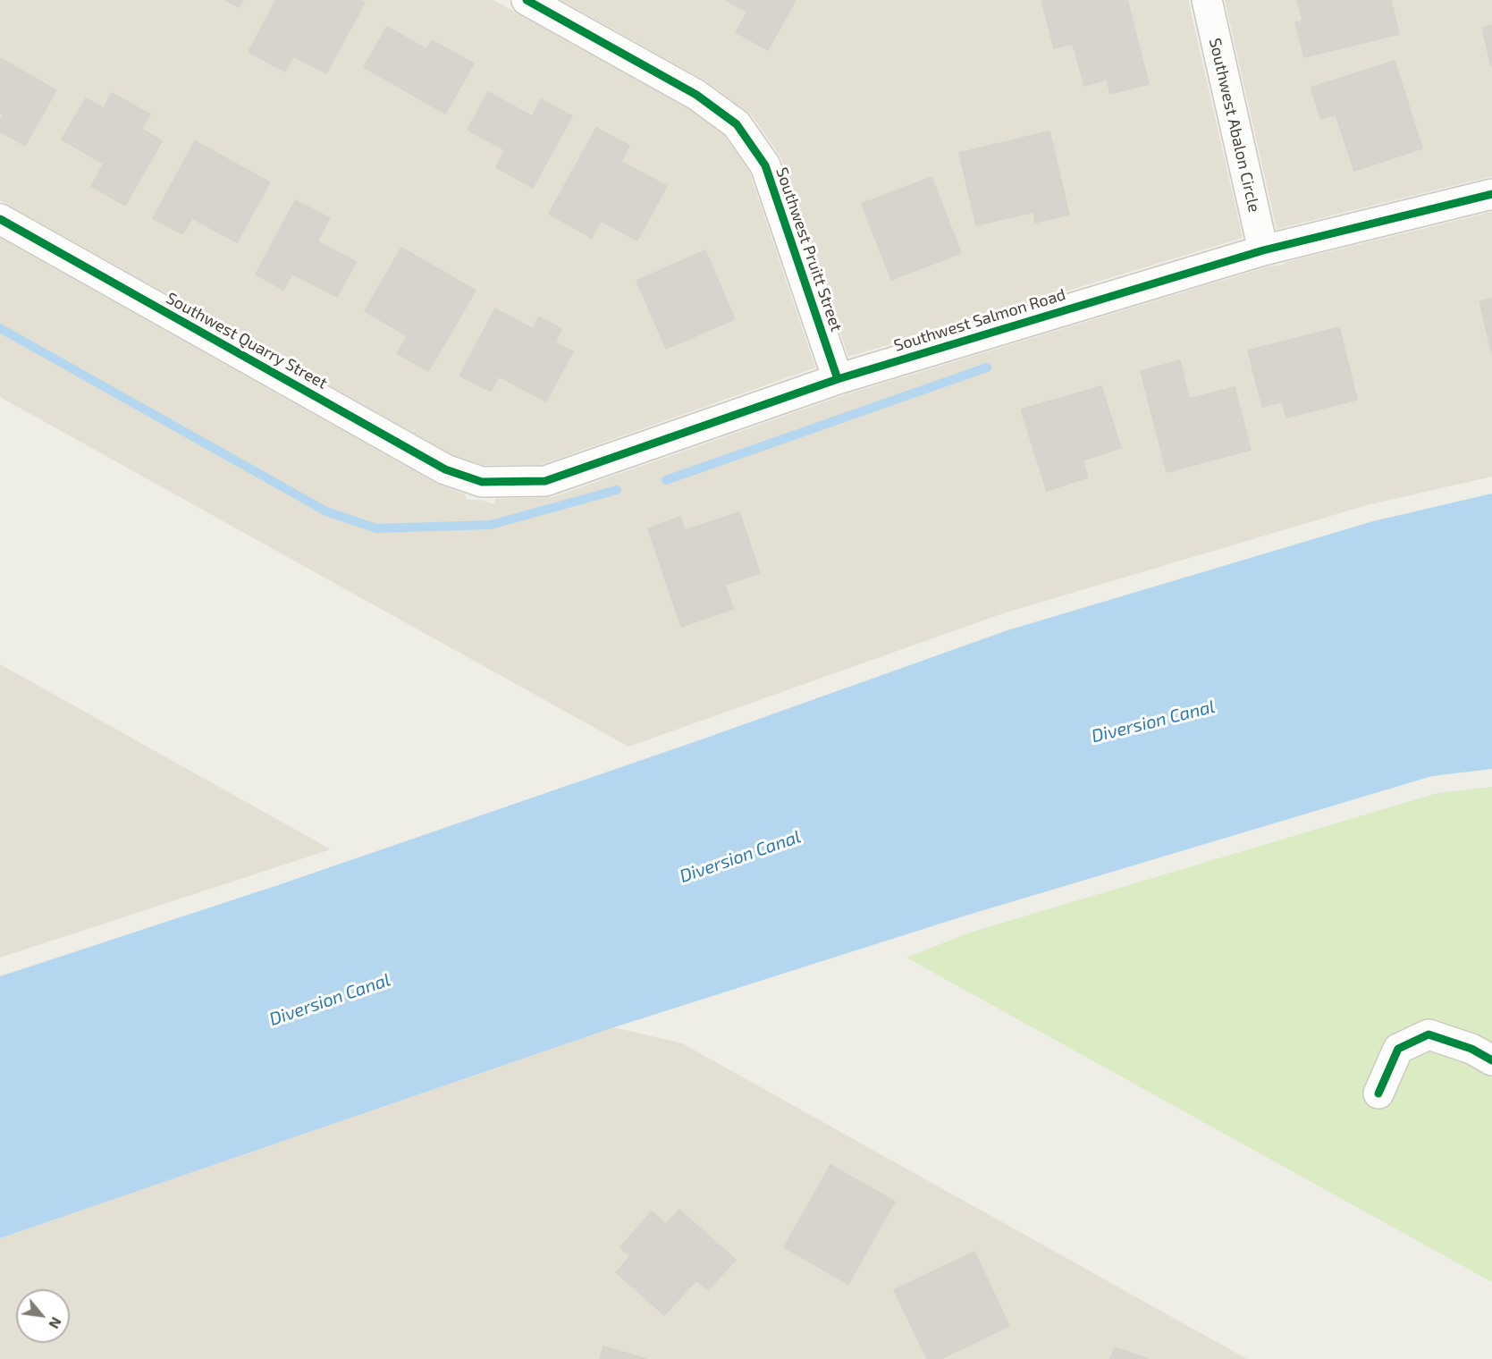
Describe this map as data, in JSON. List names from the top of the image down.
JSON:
{
  "streets": {
    "street": [
      "Southwest Abalon Circle",
      "Southwest Pruitt Street",
      "Southwest Salmon Road",
      "Southwest Quarry Street"
    ]
  },
  "crossings": [
    ["Southwest Abalon Circle", "Southwest Salmon Road"],
    ["Southwest Pruitt Street", "Southwest Salmon Road"],
    ["Southwest Salmon Road", "Southwest Quarry Street"]
  ],
  "water": ["Diversion Canal"],
  "north": "bottom right"
}
